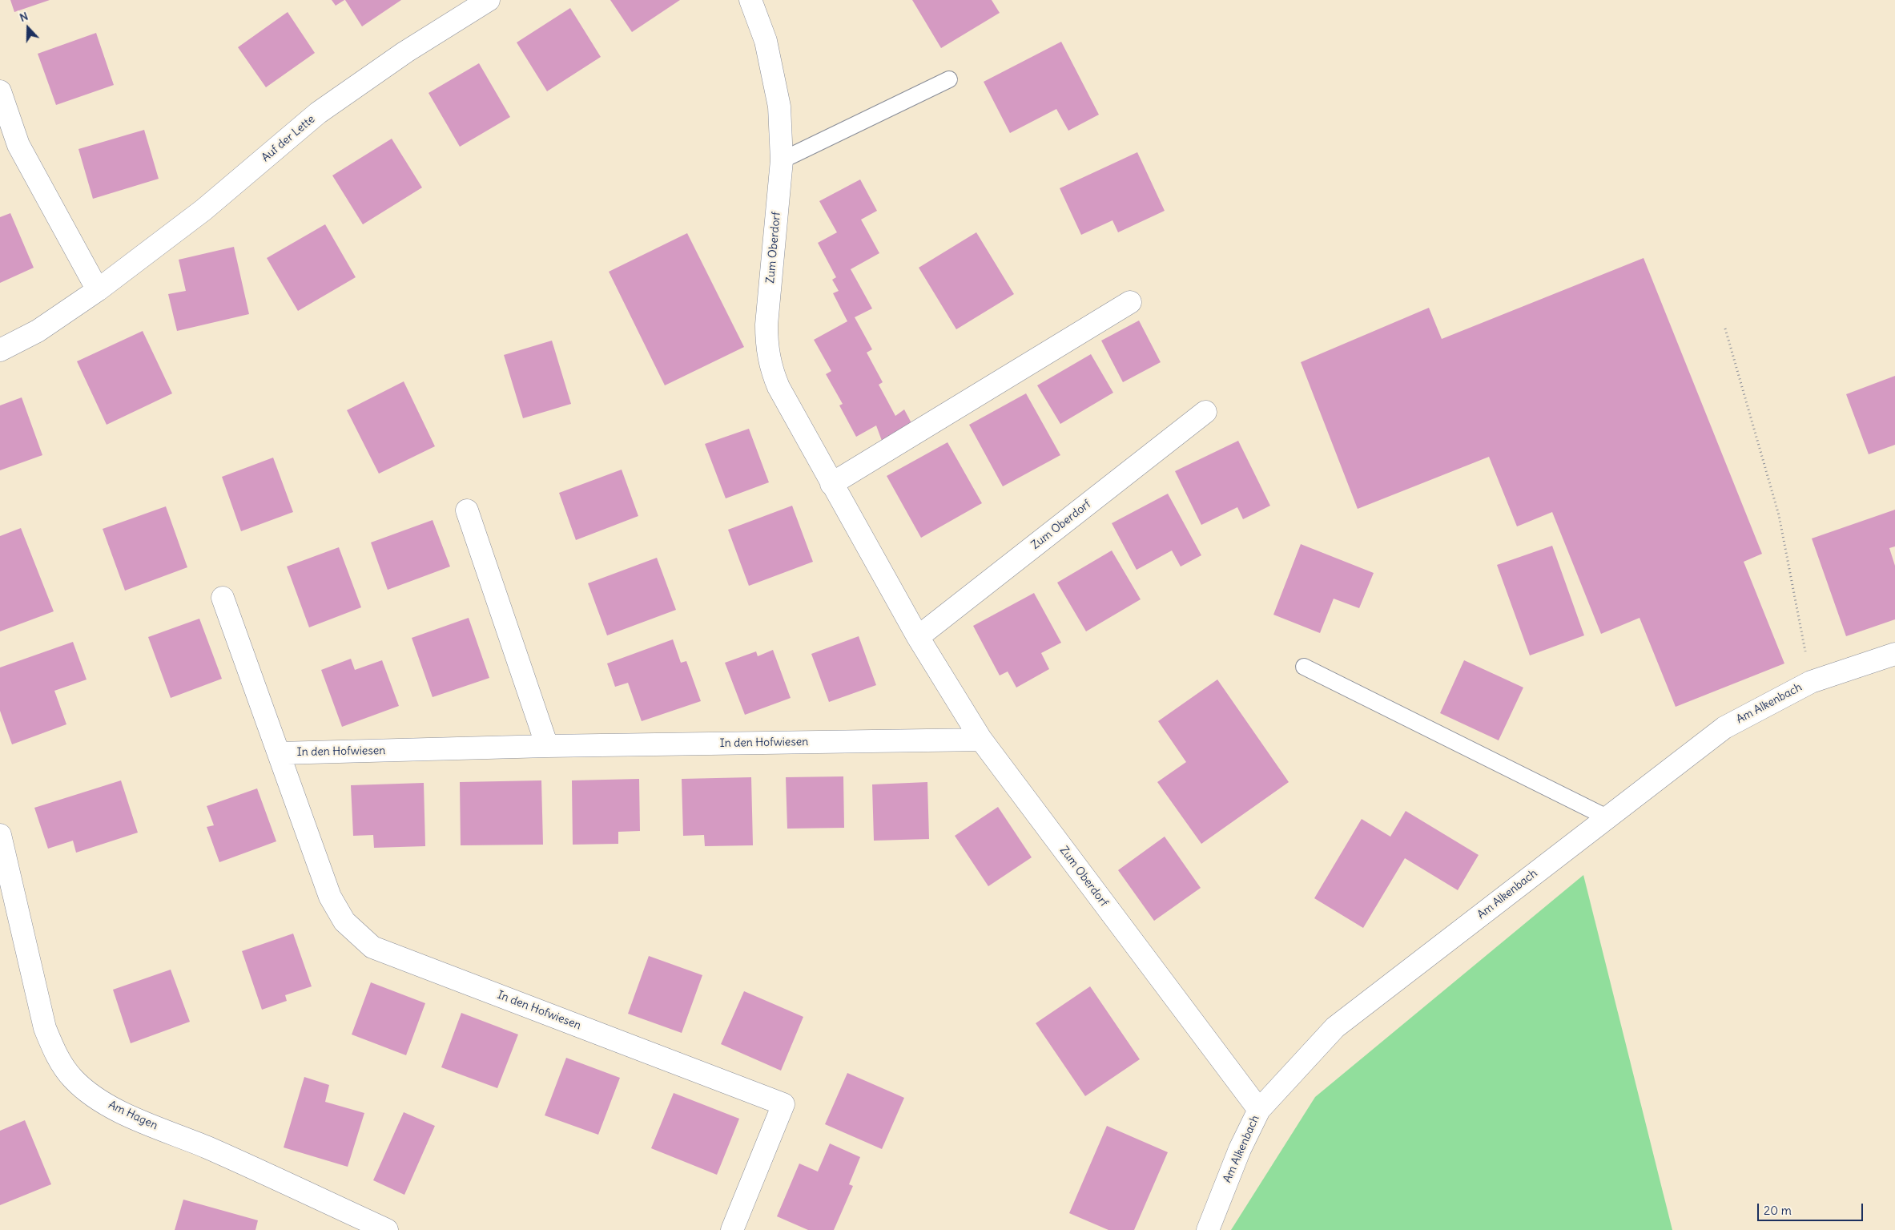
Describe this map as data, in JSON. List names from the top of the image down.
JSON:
{
  "streets": {
    "street": [
      "Auf der Lette",
      "Zum Oberdorf",
      "Am Alkenbach",
      "In den Hofwiesen",
      "Am Hagen"
    ]
  },
  "crossings": [
    ["Zum Oberdorf", "Am Alkenbach"],
    ["Zum Oberdorf", "In den Hofwiesen"]
  ],
  "scale_bar": "20 m",
  "north": "top"
}
